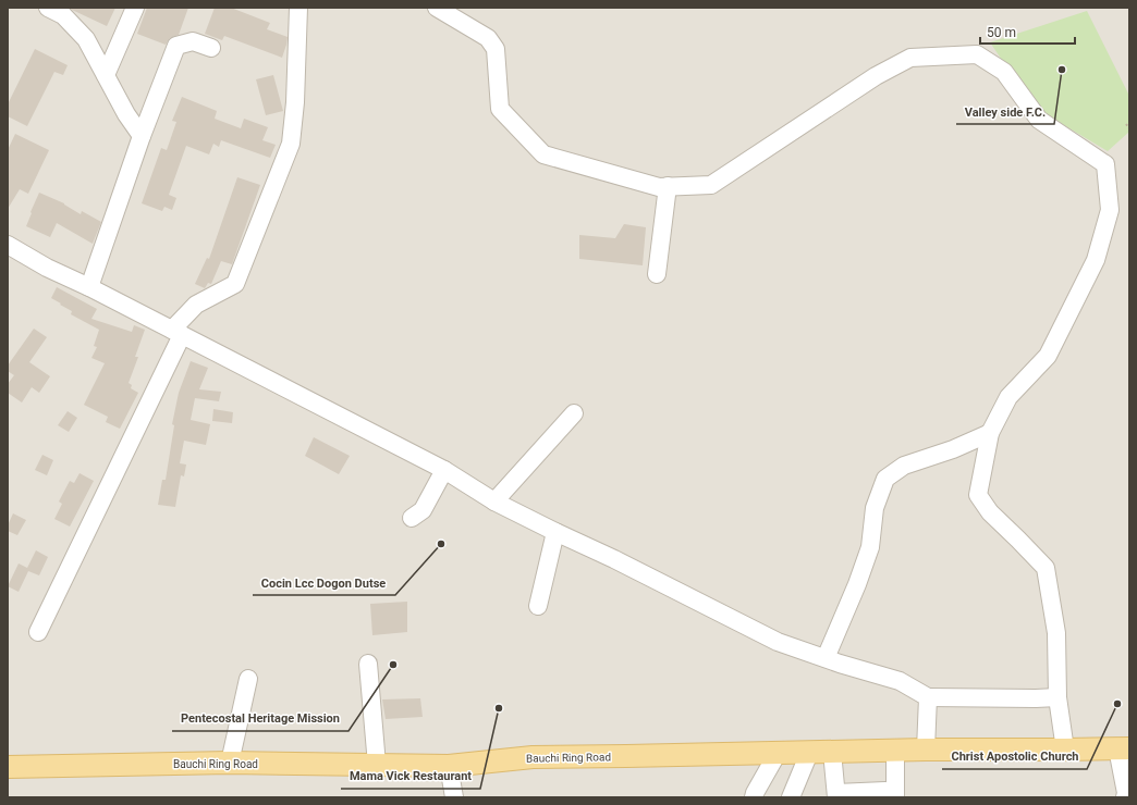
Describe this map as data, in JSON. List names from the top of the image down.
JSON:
{
  "streets": {
    "main road": ["Bauchi Ring Road"]
  },
  "places": [
    "Valley side F.C.",
    "Cocin Lcc Dogon Dutse",
    "Pentecostal Heritage Mission",
    "Christ Apostolic Church",
    "Mama Vick Restaurant"
  ],
  "scale_bar": "50 m"
}
